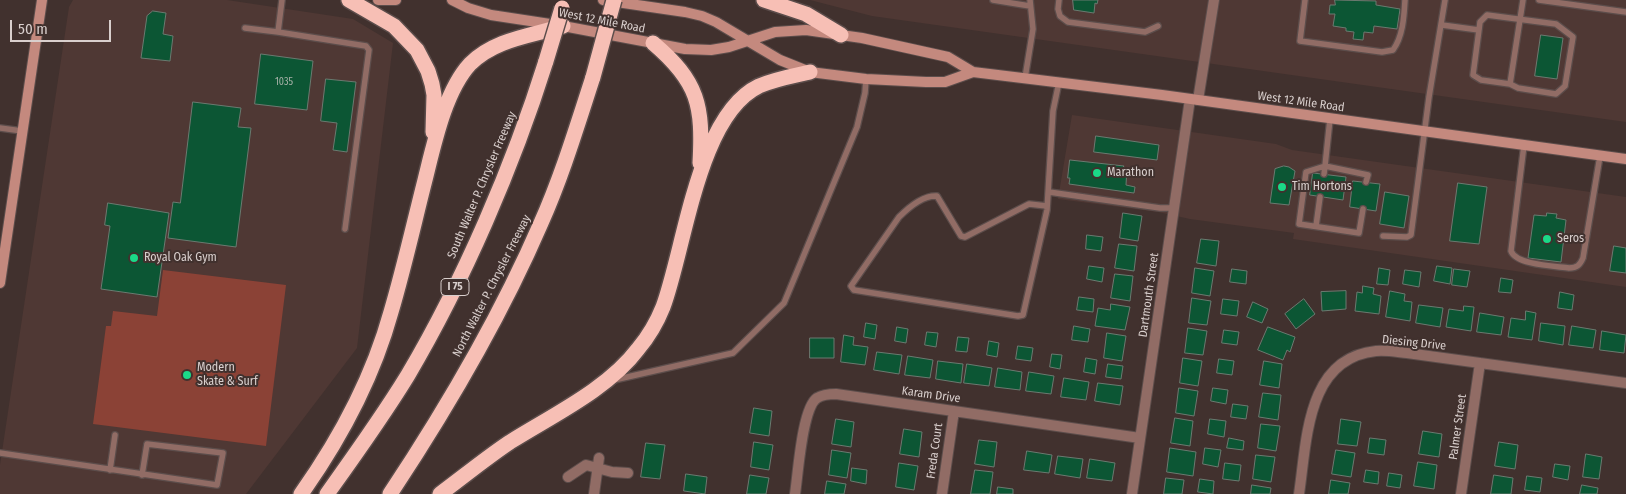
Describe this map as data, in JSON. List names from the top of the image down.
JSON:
{
  "streets": {
    "highway": ["South Walter P. Chrysler Freeway", "North Walter P. Chrysler Freeway", "I 75"],
    "main road": ["West 12 Mile Road"],
    "street": [
      "Dartmouth Street",
      "Diesing Drive",
      "Karam Drive",
      "Palmer Street",
      "Freda Court"
    ]
  },
  "crossings": [
    ["West 12 Mile Road", "North Walter P. Chrysler Freeway"],
    ["West 12 Mile Road", "Dartmouth Street"],
    ["Dartmouth Street", "Karam Drive"],
    ["Diesing Drive", "Palmer Street"],
    ["Karam Drive", "Freda Court"]
  ],
  "places": [
    "Marathon",
    "Tim Hortons",
    "Seros",
    "Royal Oak Gym",
    "Modern Skate & Surf"
  ],
  "house_numbers": ["1035"],
  "scale_bar": "50 m"
}
